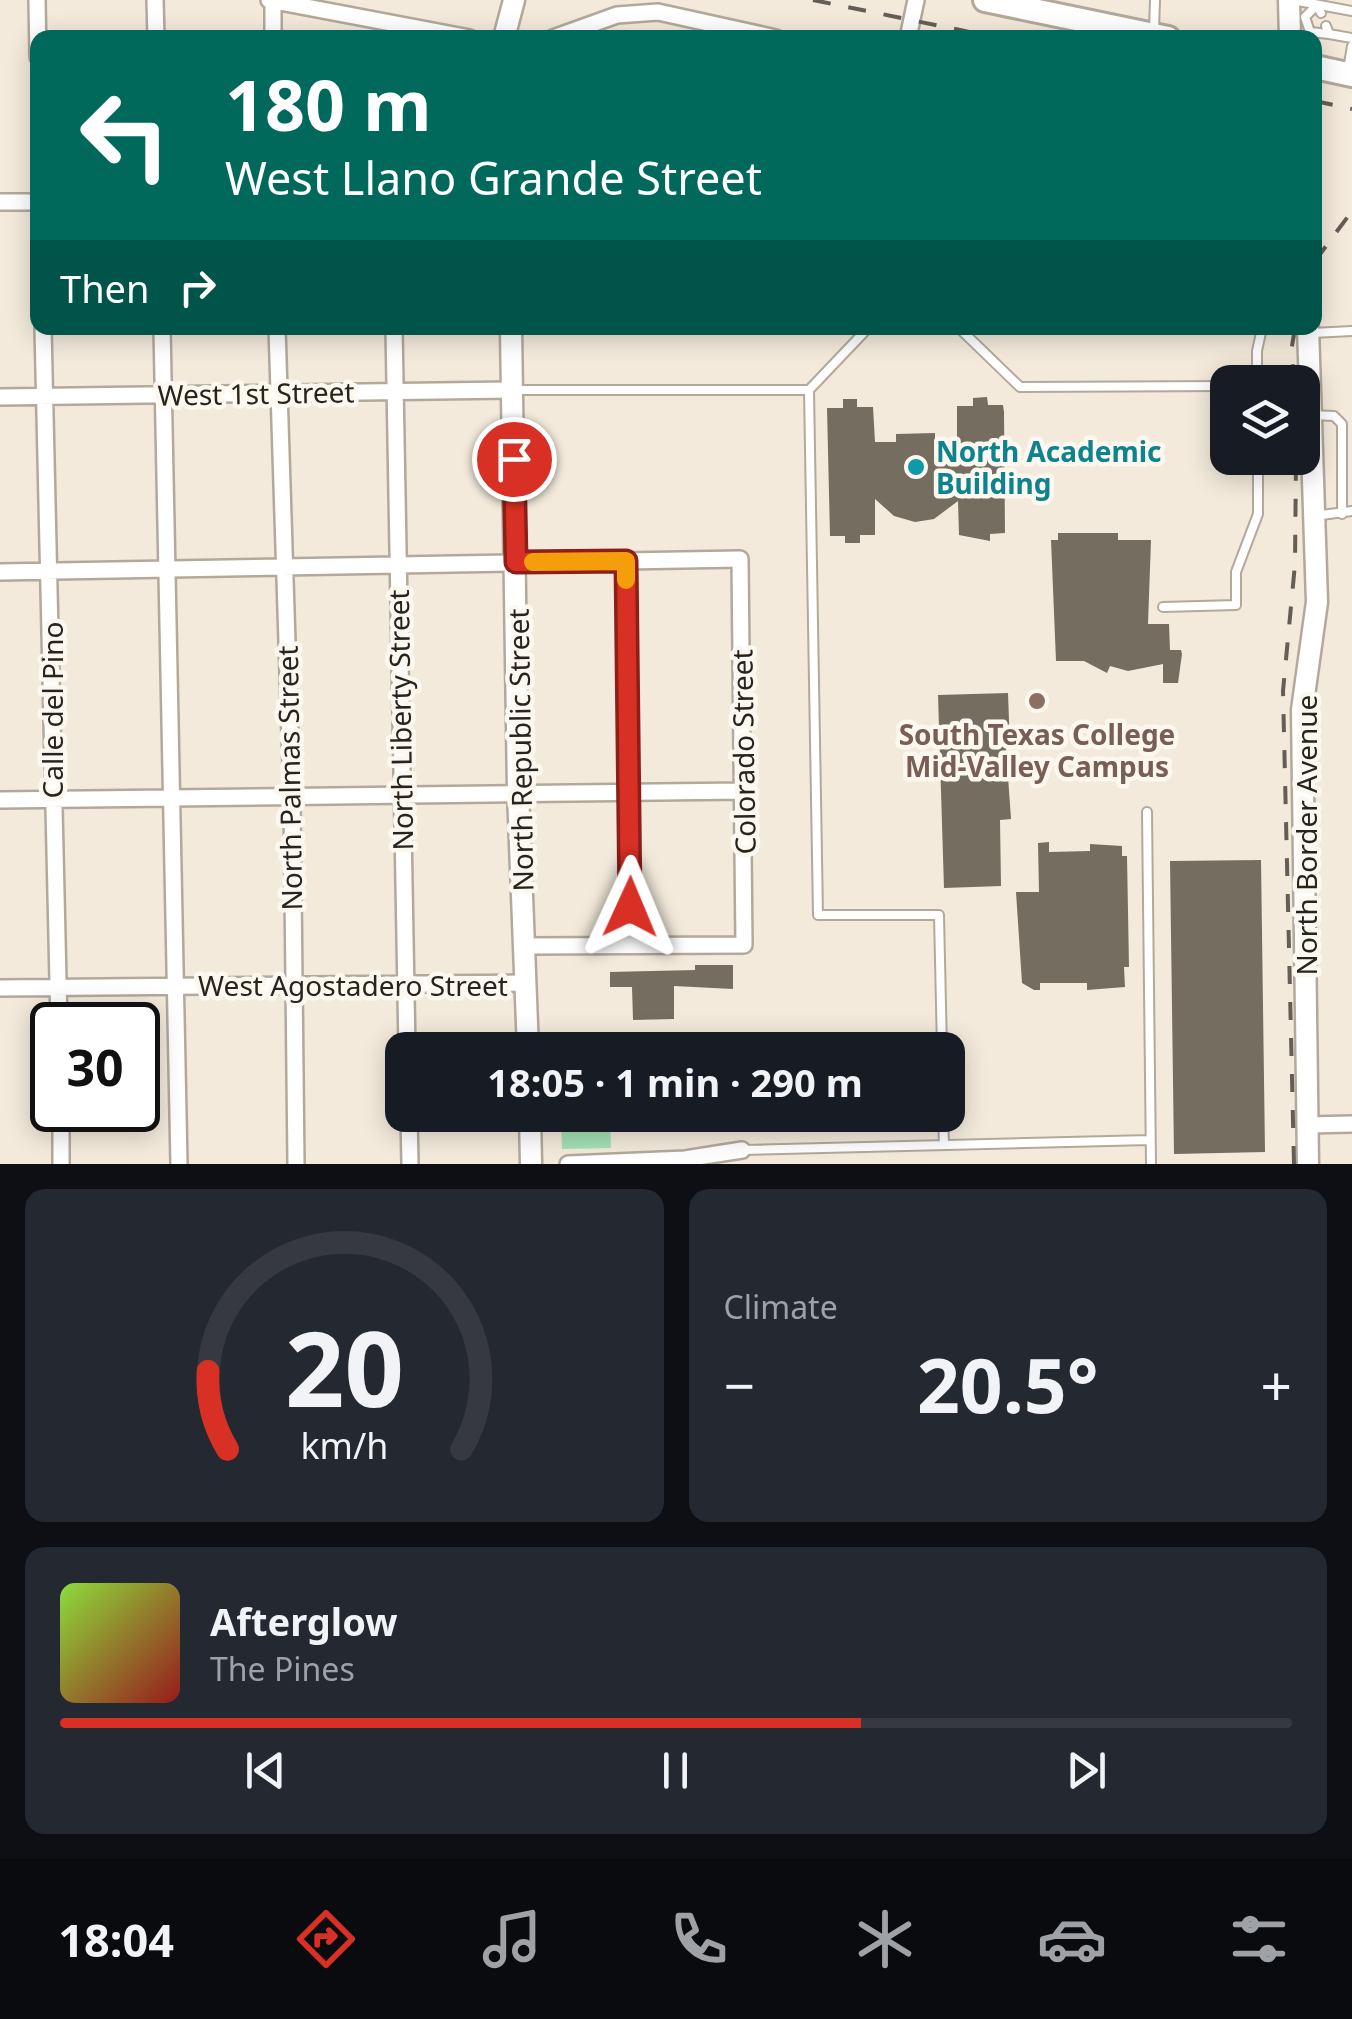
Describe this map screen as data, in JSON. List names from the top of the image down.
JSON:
{
  "streets": {
    "street": [
      "West 1st Street",
      "Calle del Pino",
      "North Liberty Street",
      "North Republic Street",
      "Colorado Street",
      "North Palmas Street",
      "North Border Avenue",
      "West Agostadero Street"
    ]
  },
  "crossings": [
    ["West 1st Street", "Calle del Pino"],
    ["West 1st Street", "North Liberty Street"],
    ["West 1st Street", "North Republic Street"],
    ["West 1st Street", "North Palmas Street"],
    ["Calle del Pino", "West Agostadero Street"],
    ["North Liberty Street", "West Agostadero Street"],
    ["North Republic Street", "West Agostadero Street"],
    ["North Palmas Street", "West Agostadero Street"]
  ],
  "places": ["North Academic Building", "South Texas College Mid-Valley Campus"],
  "page": {
    "turn": ["180 m", "West Llano Grande Street"],
    "then": "Then",
    "limit": "30",
    "trip": "18:05 · 1 min · 290 m",
    "tile": "Climate",
    "heat": ["−", "20.5°", "+"],
    "song": ["Afterglow", "The Pines"],
    "tabs": "18:04",
    "gauge": ["20", "km/h"]
  }
}
